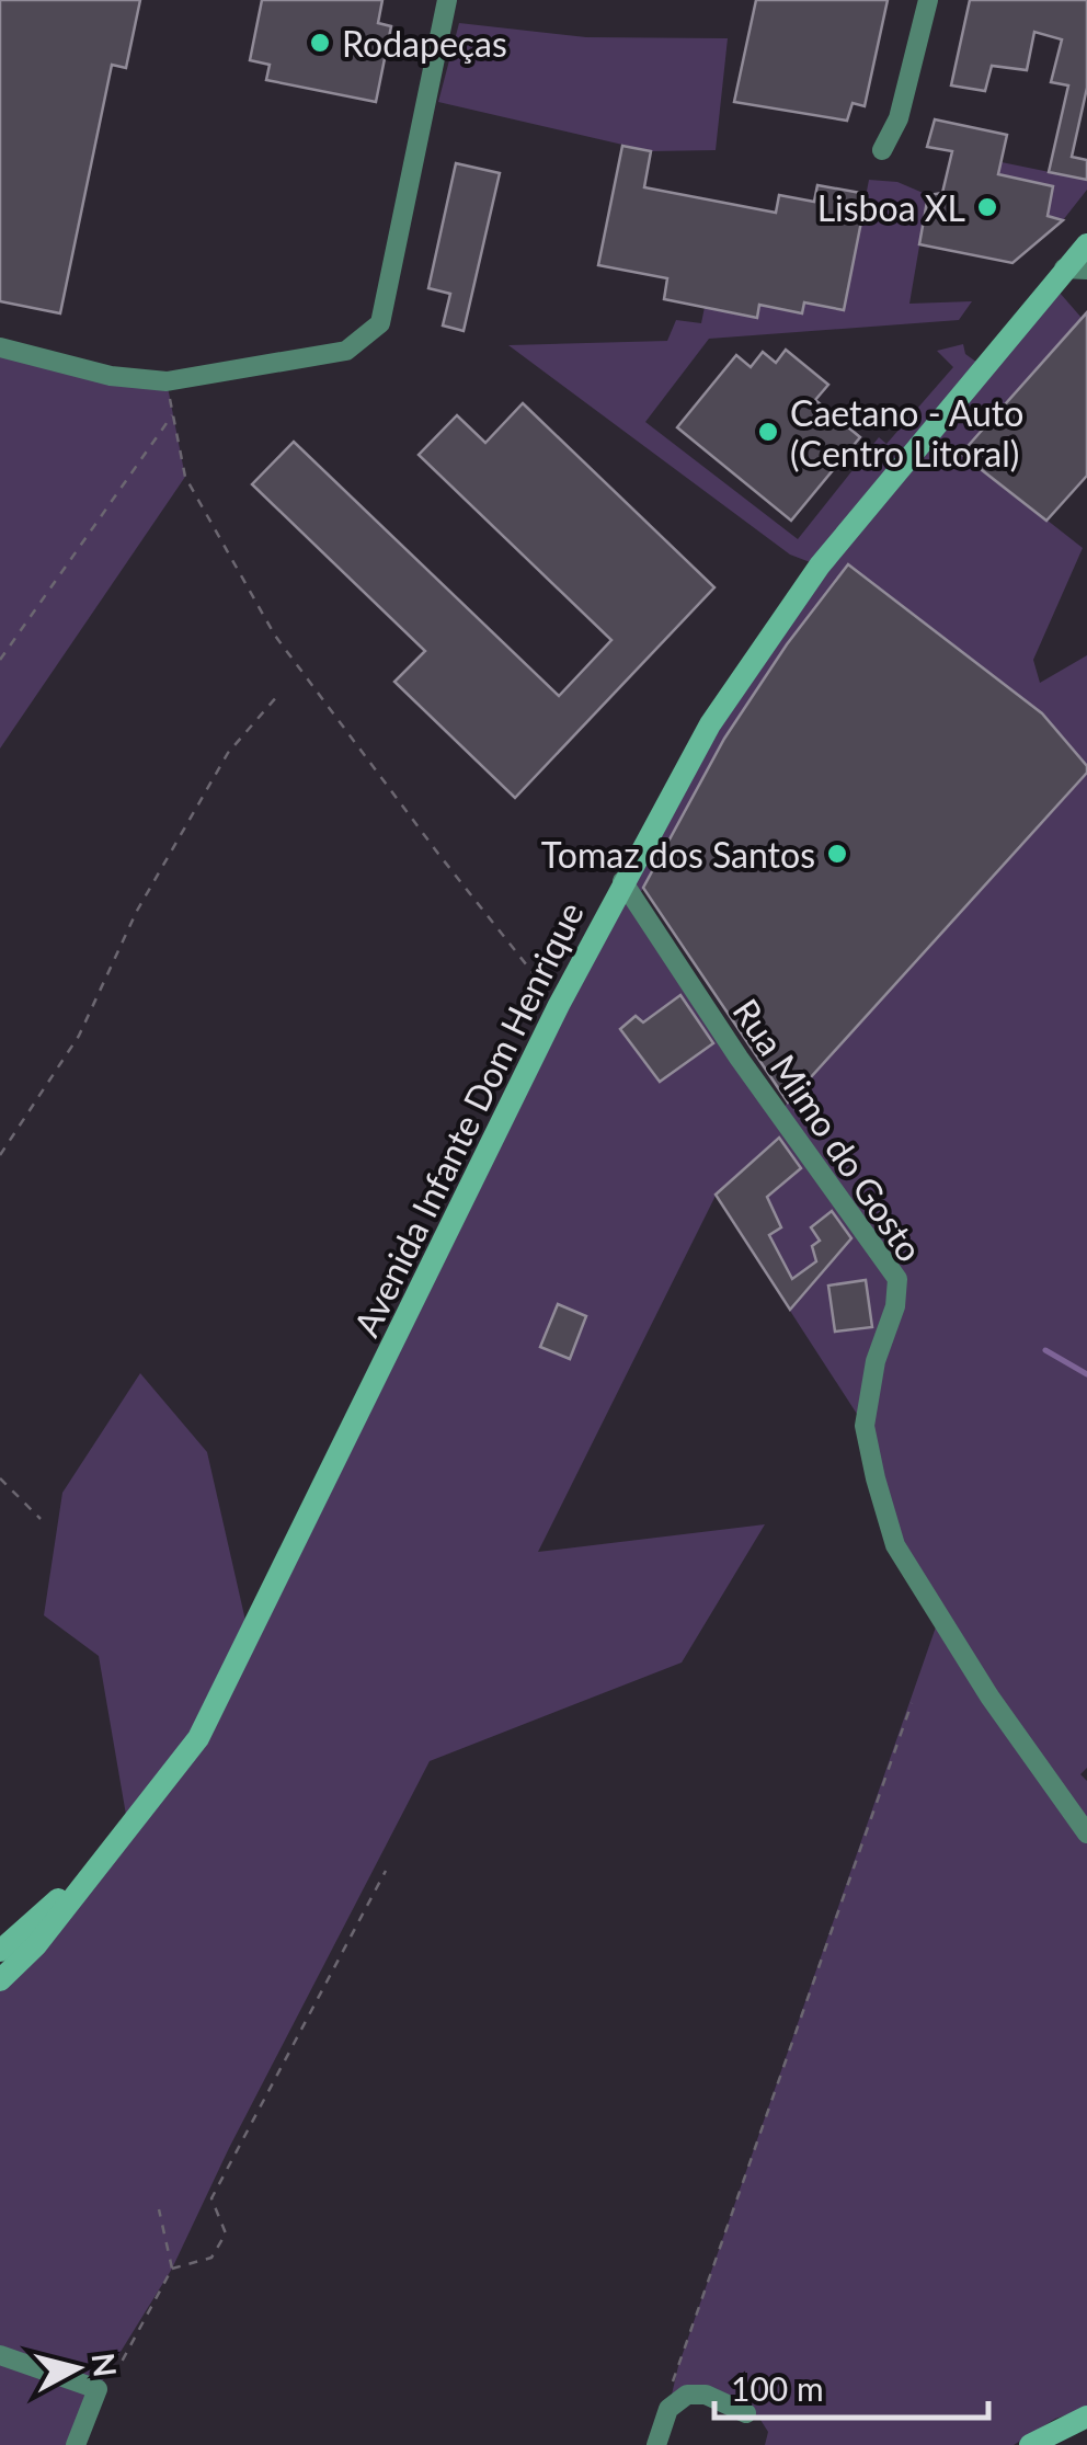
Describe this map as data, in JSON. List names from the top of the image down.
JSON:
{
  "streets": {
    "main road": ["Avenida Infante Dom Henrique"],
    "street": ["Rua Mimo do Gosto"]
  },
  "crossings": [
    ["Avenida Infante Dom Henrique", "Rua Mimo do Gosto"]
  ],
  "places": [
    "Rodapeças",
    "Lisboa XL",
    "Caetano - Auto (Centro Litoral)",
    "Tomaz dos Santos"
  ],
  "scale_bar": "100 m",
  "north": "right"
}
